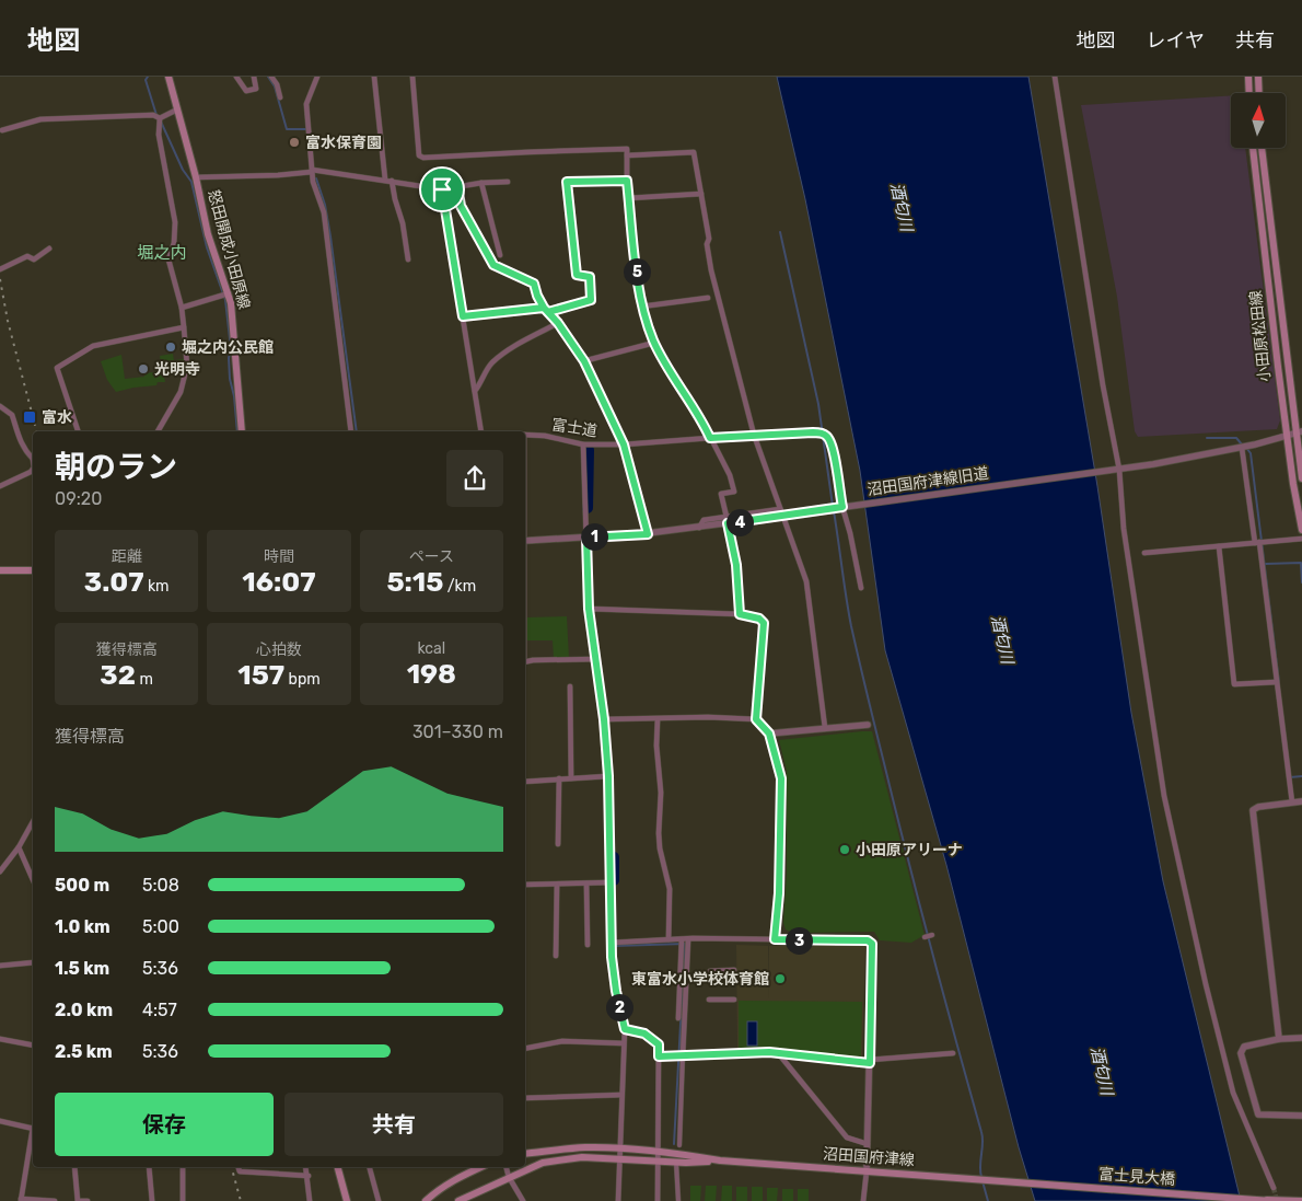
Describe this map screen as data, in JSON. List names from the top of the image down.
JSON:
{
  "streets": {
    "main road": [
      "怒田開成小田原線",
      "小田原松田線",
      "沼田国府津線",
      "富士見大橋"
    ],
    "street": ["富士道", "沼田国府津線旧道"]
  },
  "crossings": [
    ["小田原松田線", "沼田国府津線旧道"],
    ["富士道", "沼田国府津線旧道"],
    ["沼田国府津線", "富士見大橋"]
  ],
  "districts": ["堀之内"],
  "water": ["酒匂川"],
  "places": {
    "other": [
      "富水保育園",
      "堀之内公民館",
      "光明寺",
      "小田原アリーナ",
      "東富水小学校体育館"
    ],
    "transit": ["富水"]
  },
  "north": "top",
  "page": {
    "header": "地図",
    "nav": ["地図", "レイヤ", "共有"],
    "pins": [
      "5",
      "4",
      "1",
      "3",
      "2"
    ],
    "heading": ["朝のラン", "09:20"],
    "stats": [
      ["距離", "3.07 km"],
      ["時間", "16:07"],
      ["ペース", "5:15 /km"],
      ["獲得標高", "32 m"],
      ["心拍数", "157 bpm"],
      ["kcal", "198"]
    ],
    "chart": ["獲得標高", "301–330 m"],
    "list": [
      {
        "name": "500 m",
        "note": "5:08"
      },
      {
        "name": "1.0 km",
        "note": "5:00"
      },
      {
        "name": "1.5 km",
        "note": "5:36"
      },
      {
        "name": "2.0 km",
        "note": "4:57"
      },
      {
        "name": "2.5 km",
        "note": "5:36"
      }
    ],
    "buttons": ["保存", "共有"]
  }
}
